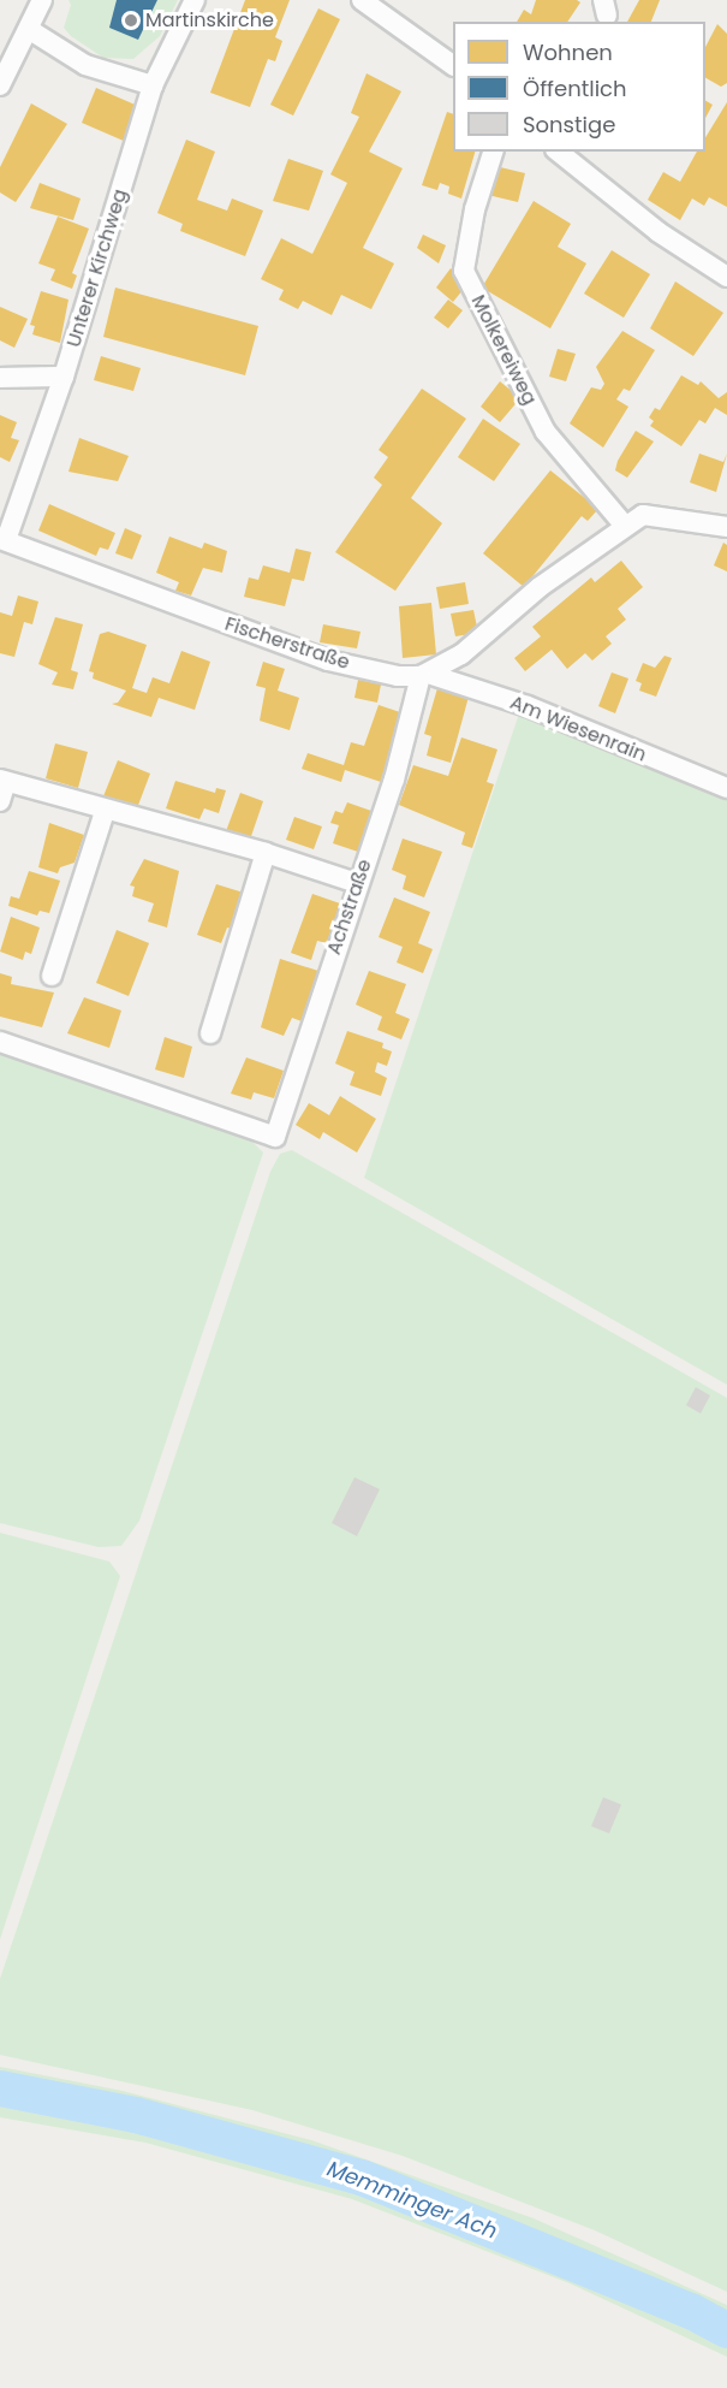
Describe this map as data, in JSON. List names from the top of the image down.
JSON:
{
  "streets": {
    "street": [
      "Unterer Kirchweg",
      "Molkereiweg",
      "Fischerstraße",
      "Am Wiesenrain",
      "Achstraße"
    ]
  },
  "crossings": [
    ["Unterer Kirchweg", "Fischerstraße"],
    ["Fischerstraße", "Am Wiesenrain"],
    ["Fischerstraße", "Achstraße"],
    ["Am Wiesenrain", "Achstraße"]
  ],
  "water": ["Memminger Ach"],
  "places": ["Martinskirche"],
  "legend": ["Wohnen", "Öffentlich", "Sonstige"]
}
